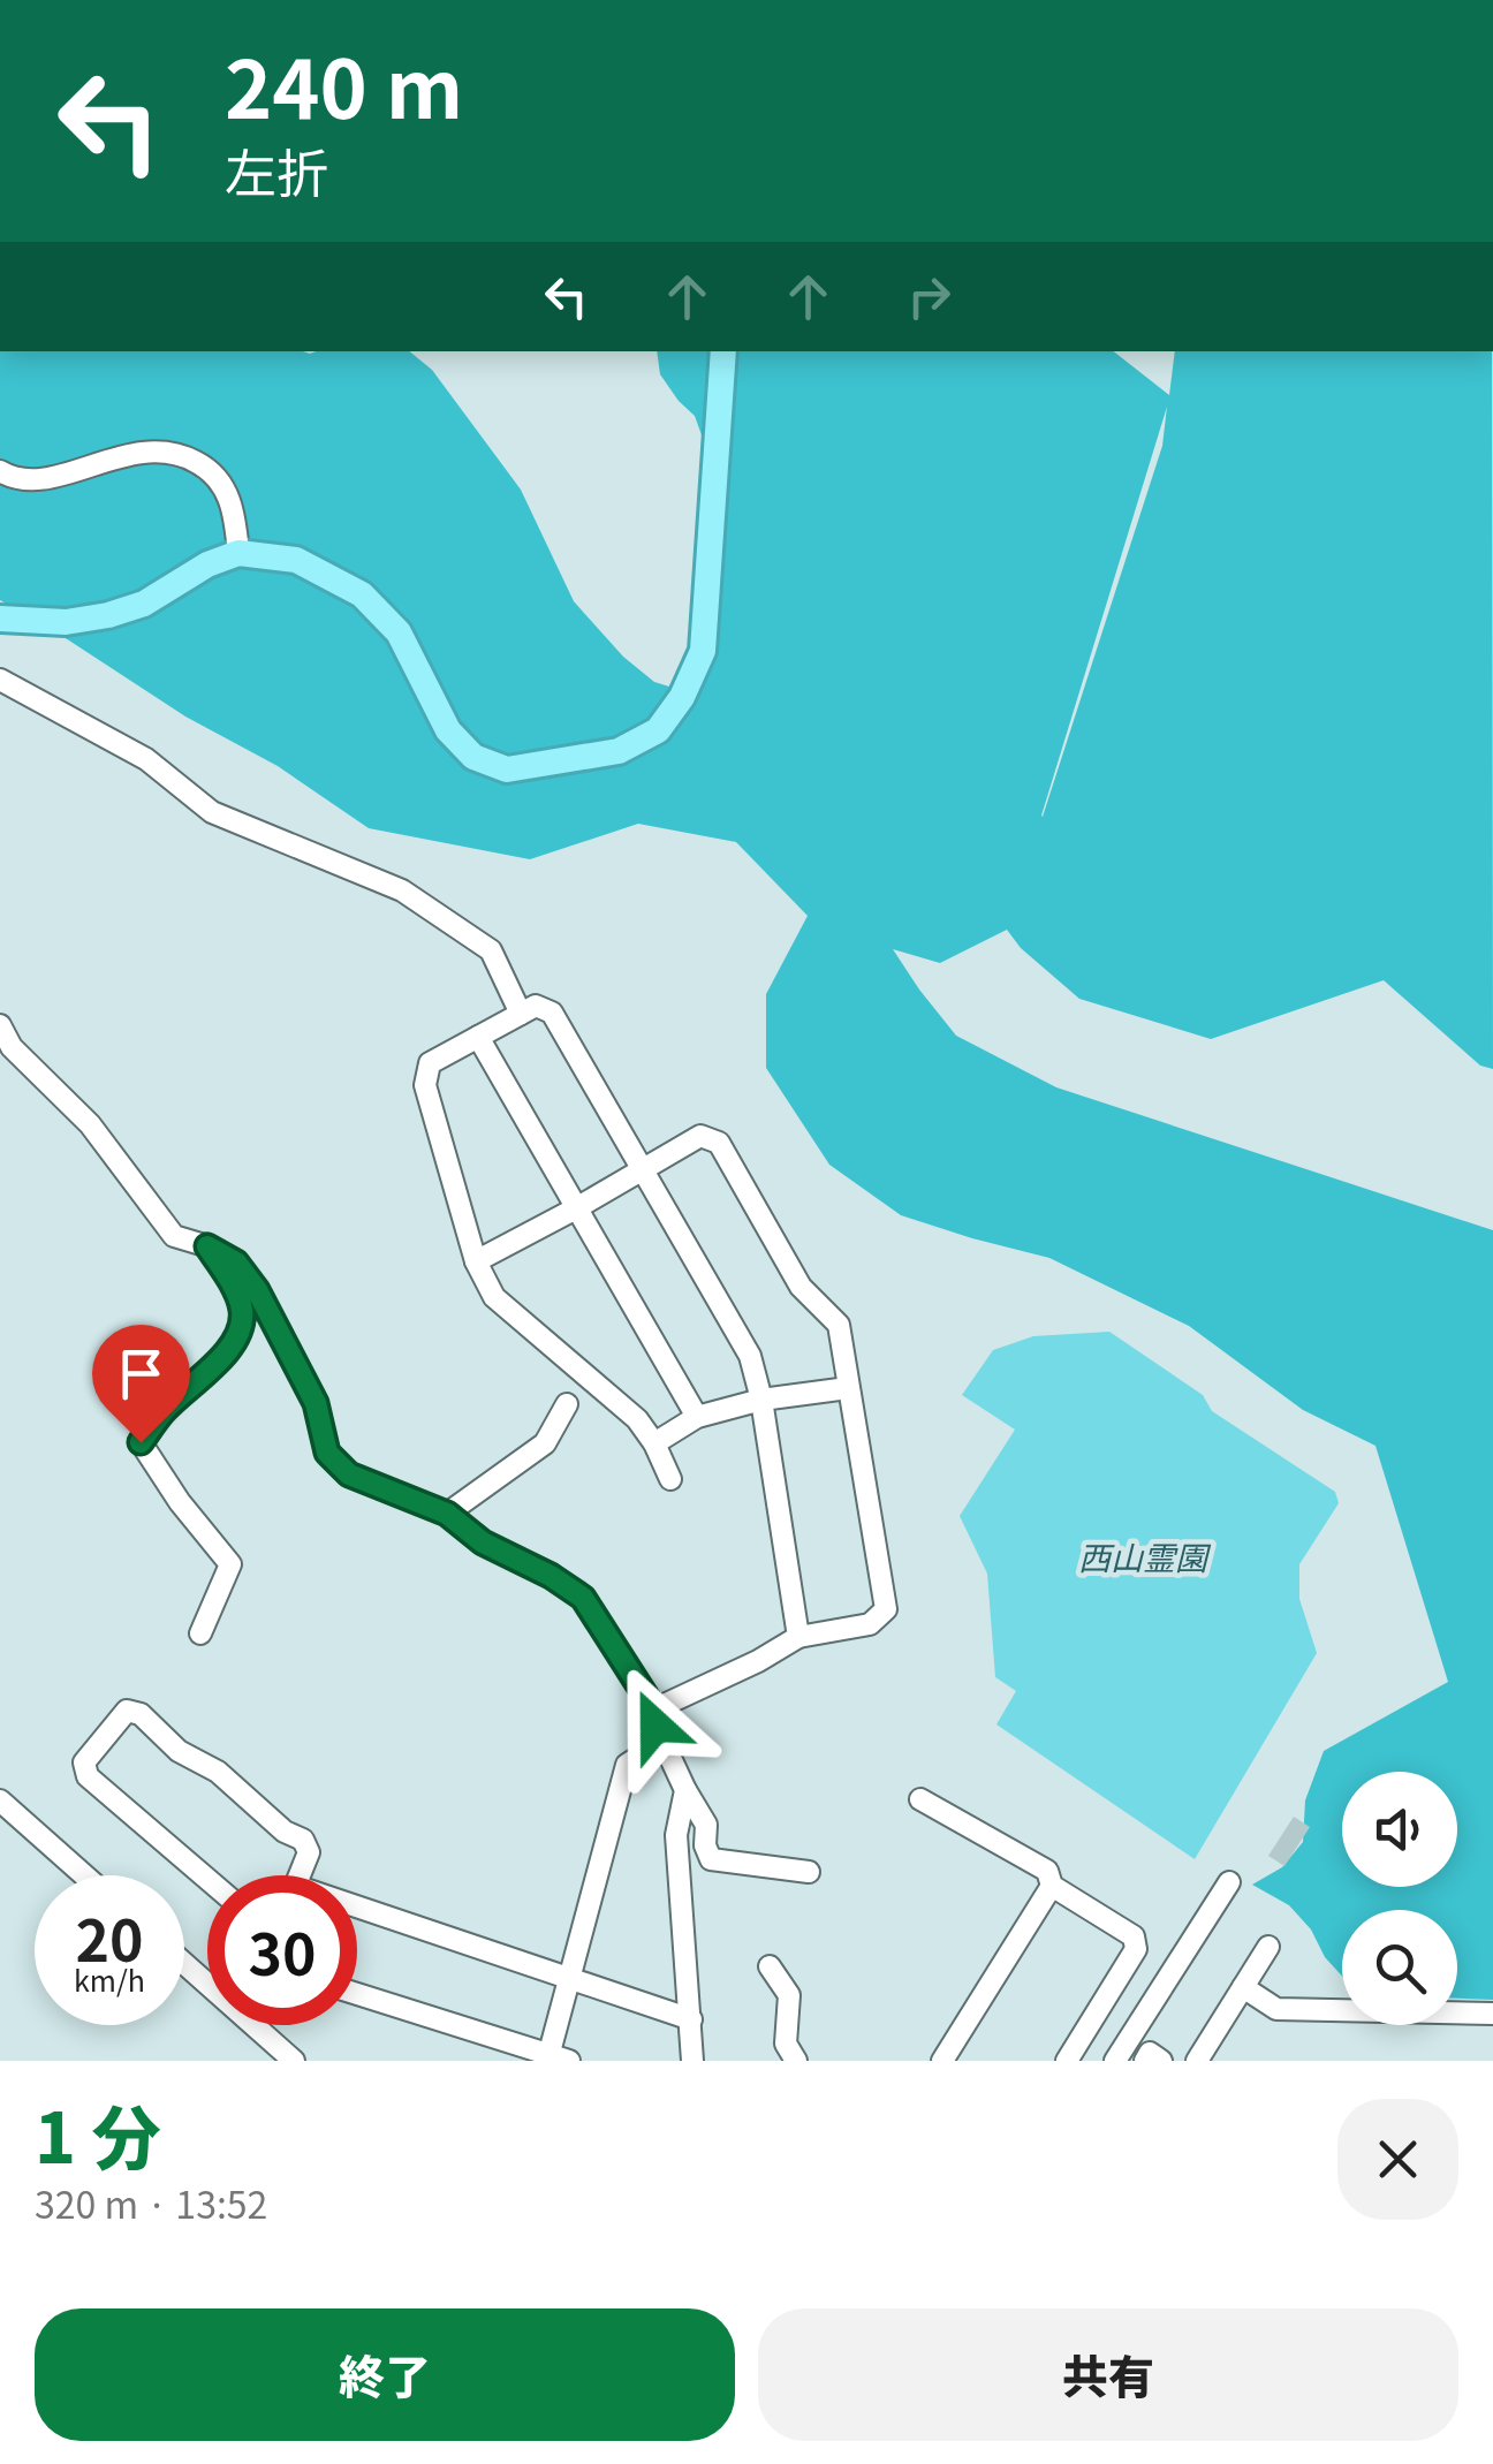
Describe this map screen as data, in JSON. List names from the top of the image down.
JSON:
{
  "parks": ["西山霊園"],
  "page": {
    "turn": ["240 m", "左折"],
    "speed": "20 km/h",
    "limit": "30",
    "heading": ["1 分", "320 m · 13:52"],
    "buttons": ["終了", "共有"]
  }
}
